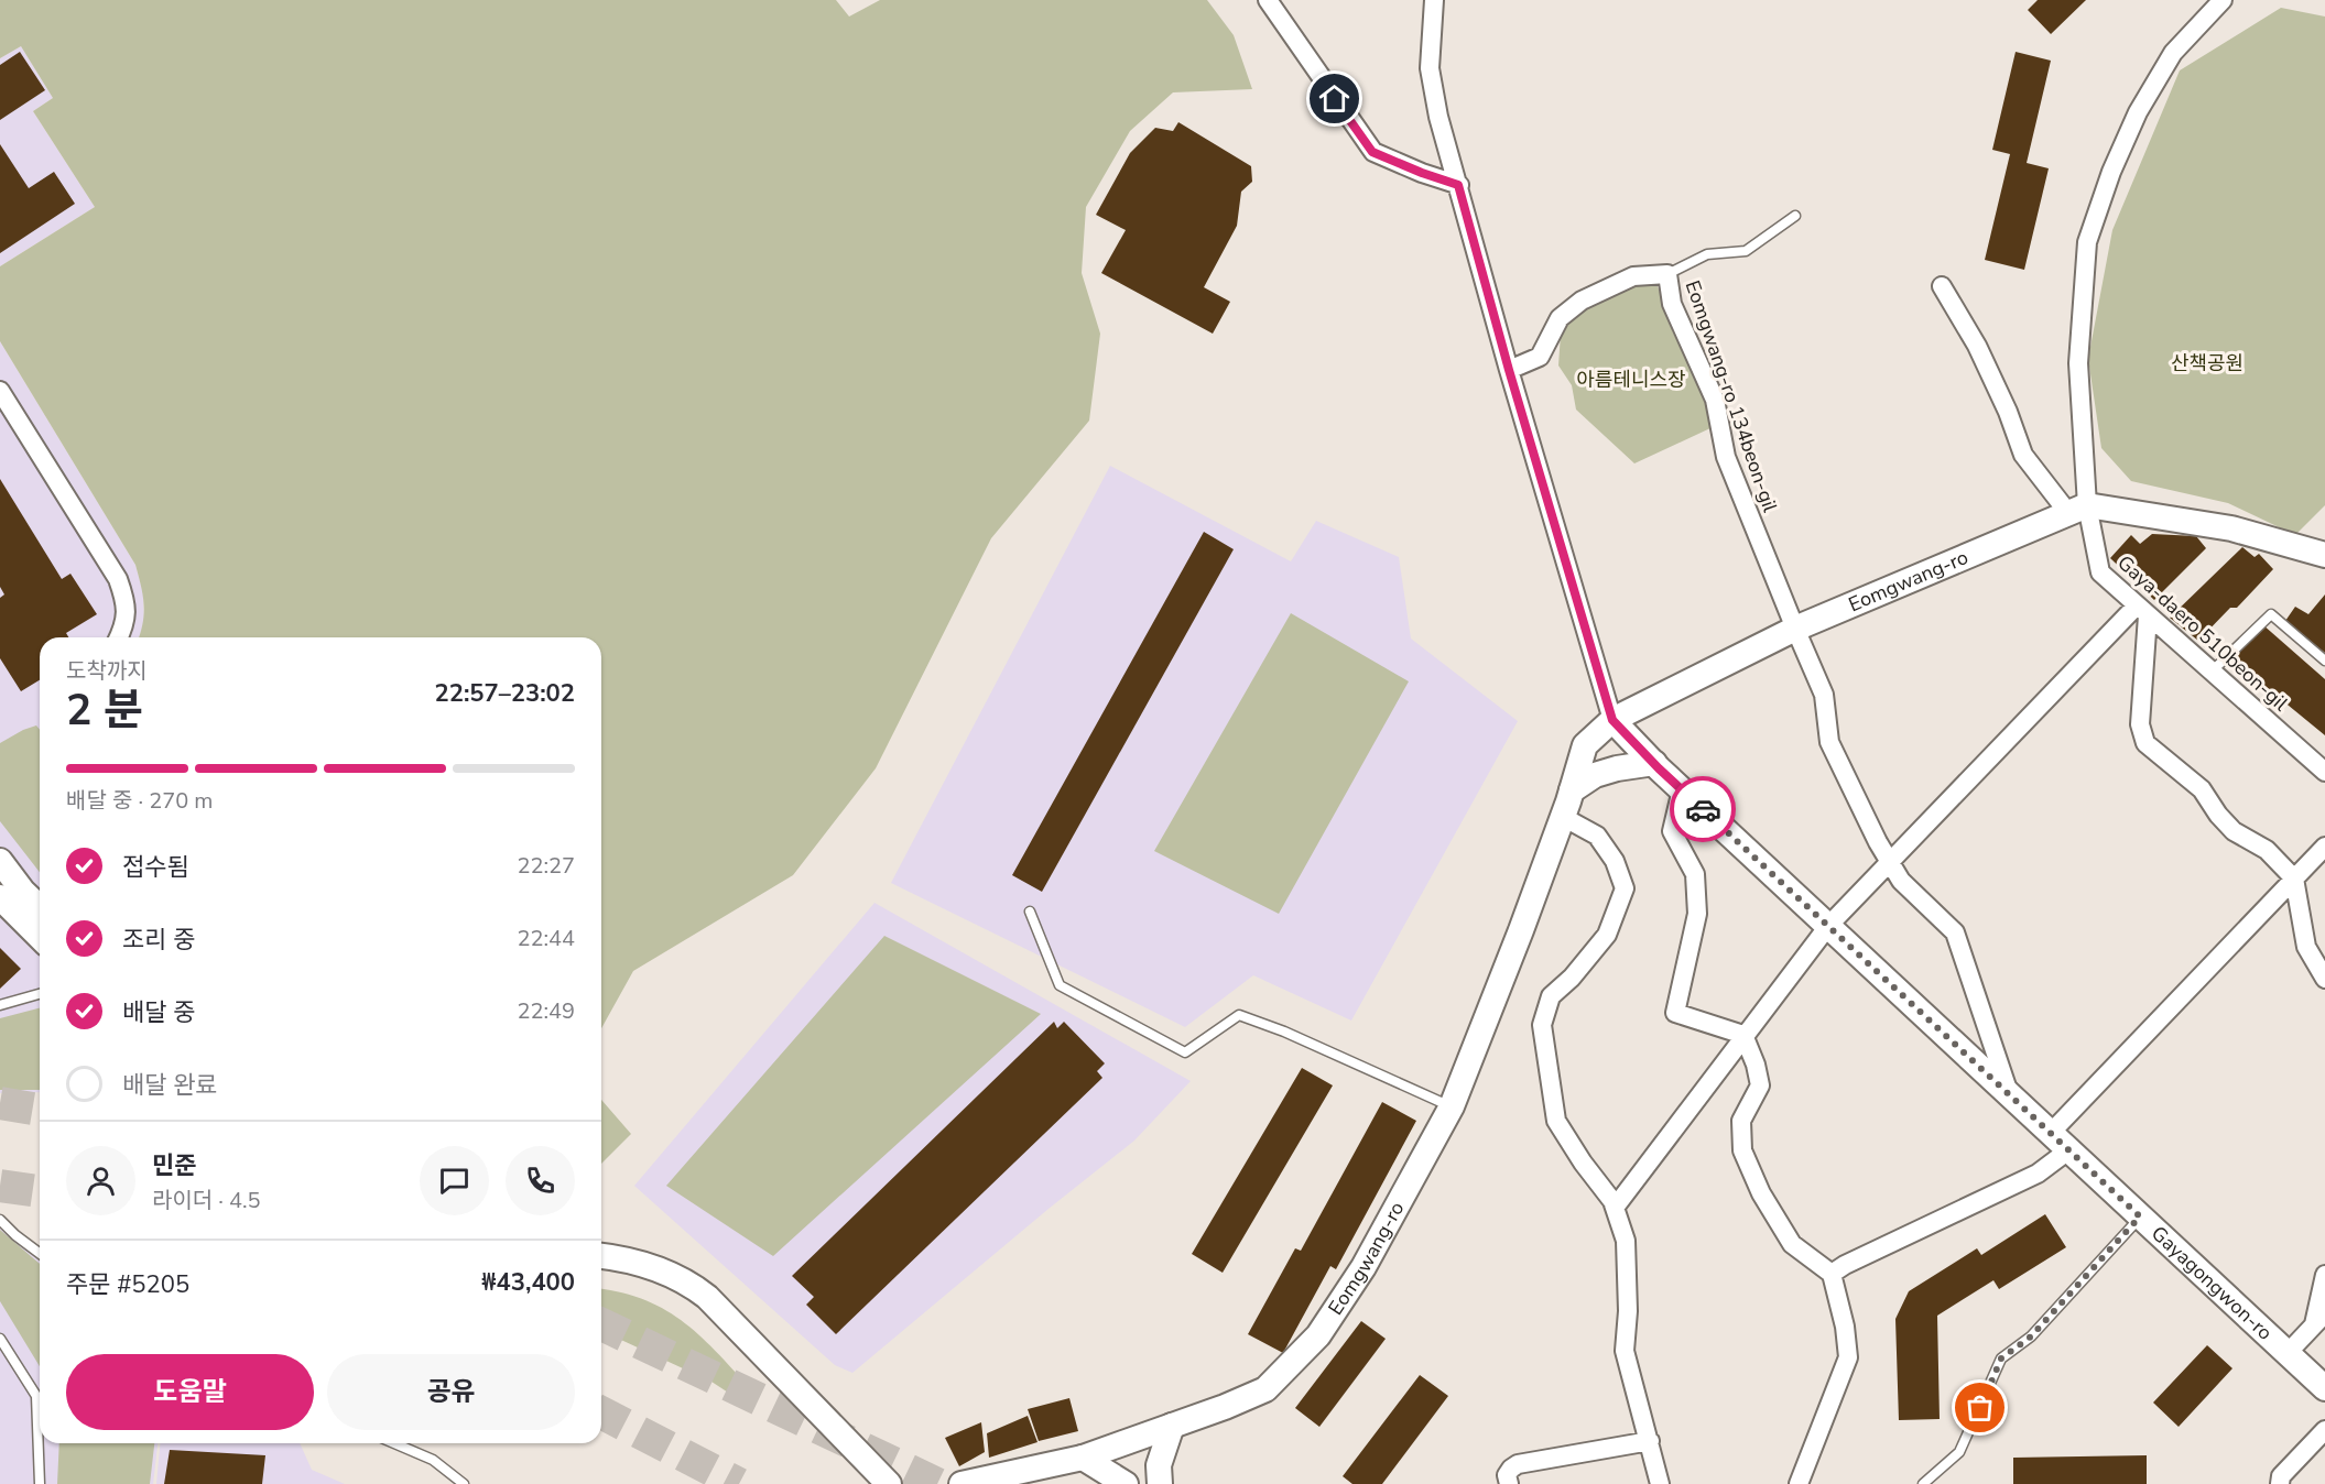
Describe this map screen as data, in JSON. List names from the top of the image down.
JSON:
{
  "streets": {
    "main road": ["Eomgwang-ro", "Gayagongwon-ro"],
    "street": ["Eomgwang-ro 134beon-gil", "Gaya-daero 510beon-gil"]
  },
  "crossings": [
    ["Eomgwang-ro 134beon-gil", "Eomgwang-ro"],
    ["Eomgwang-ro 134beon-gil", "Gayagongwon-ro"],
    ["Eomgwang-ro", "Gaya-daero 510beon-gil"],
    ["Eomgwang-ro", "Gayagongwon-ro"]
  ],
  "parks": ["산책공원", "아름테니스장"],
  "page": {
    "heading": ["2 분", "도착까지", "22:57–23:02"],
    "panel": [
      "민준",
      "라이더 · 4.5",
      "주문 #5205",
      "₩43,400"
    ],
    "bar": "배달 중 · 270 m",
    "list": [
      ["접수됨", "22:27"],
      ["조리 중", "22:44"],
      ["배달 중", "22:49"],
      "배달 완료"
    ],
    "buttons": ["도움말", "공유"]
  }
}
